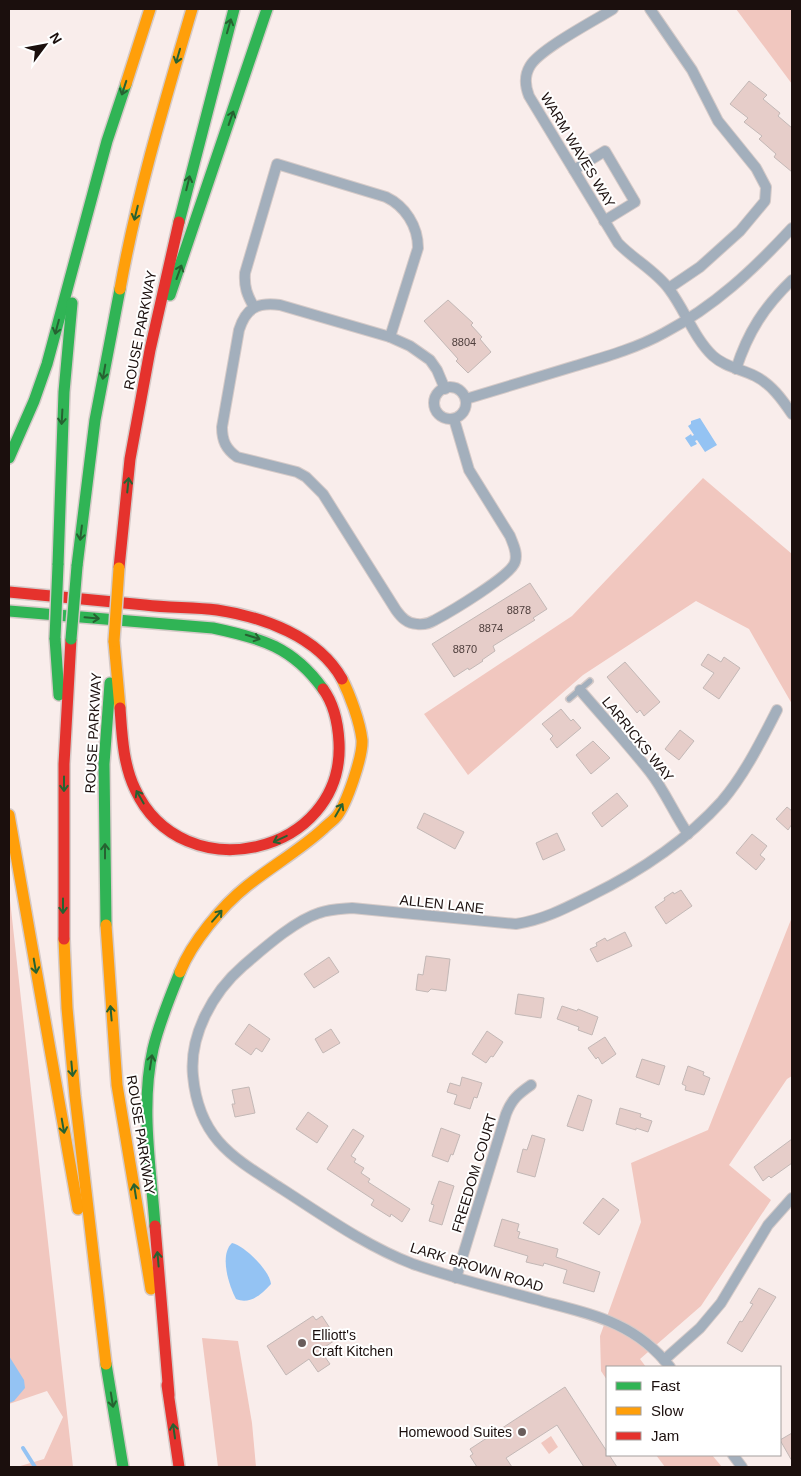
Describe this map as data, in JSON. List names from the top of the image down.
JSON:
{
  "streets": {
    "main road": ["ROUSE PARKWAY"],
    "street": [
      "WARM WAVES WAY",
      "LARRICKS WAY",
      "ALLEN LANE",
      "FREEDOM COURT",
      "LARK BROWN ROAD"
    ]
  },
  "crossings": [
    ["LARRICKS WAY", "ALLEN LANE"],
    ["ALLEN LANE", "LARK BROWN ROAD"],
    ["FREEDOM COURT", "LARK BROWN ROAD"]
  ],
  "places": ["Elliott's Craft Kitchen", "Homewood Suites"],
  "house_numbers": [
    "8804",
    "8878",
    "8874",
    "8870"
  ],
  "legend": ["Fast", "Slow", "Jam"],
  "north": "top right"
}
